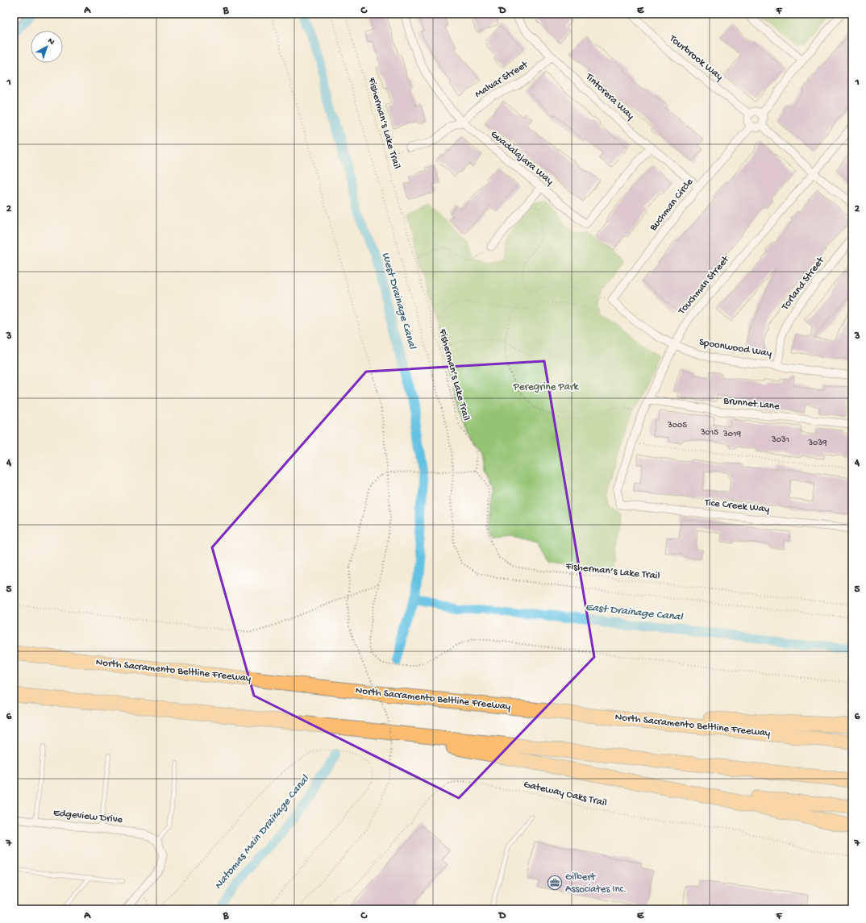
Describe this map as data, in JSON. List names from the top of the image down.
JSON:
{
  "streets": {
    "highway": ["North Sacramento Beltline Freeway"],
    "street": [
      "Tourbrook Way",
      "Malvar Street",
      "Tintorera Way",
      "Guadalajara Way",
      "Buchman Circle",
      "Torland Street",
      "Touchman Street",
      "Spoonwood Way",
      "Brunnet Lane",
      "Tice Creek Way",
      "Edgeview Drive"
    ],
    "path": ["Fisherman’s Lake Trail", "Gateway Oaks Trail"]
  },
  "crossings": [
    ["Tourbrook Way", "Buchman Circle"],
    ["Malvar Street", "Tintorera Way"],
    ["Malvar Street", "Guadalajara Way"],
    ["Tintorera Way", "Guadalajara Way"],
    ["Tintorera Way", "Buchman Circle"],
    ["Buchman Circle", "Spoonwood Way"],
    ["Torland Street", "Spoonwood Way"],
    ["Touchman Street", "Spoonwood Way"],
    ["Touchman Street", "Brunnet Lane"],
    ["Touchman Street", "Tice Creek Way"]
  ],
  "water": ["West Drainage Canal", "East Drainage Canal", "Natomas Main Drainage Canal"],
  "parks": ["Peregrine Park"],
  "places": {
    "office": ["Gilbert Associates Inc."]
  },
  "house_numbers": [
    "3005",
    "3015",
    "3019",
    "3031",
    "3039"
  ],
  "north": "top right",
  "grid": {
    "columns": [
      "A",
      "B",
      "C",
      "D",
      "E",
      "F"
    ],
    "rows": [
      "1",
      "2",
      "3",
      "4",
      "5",
      "6",
      "7"
    ]
  }
}
